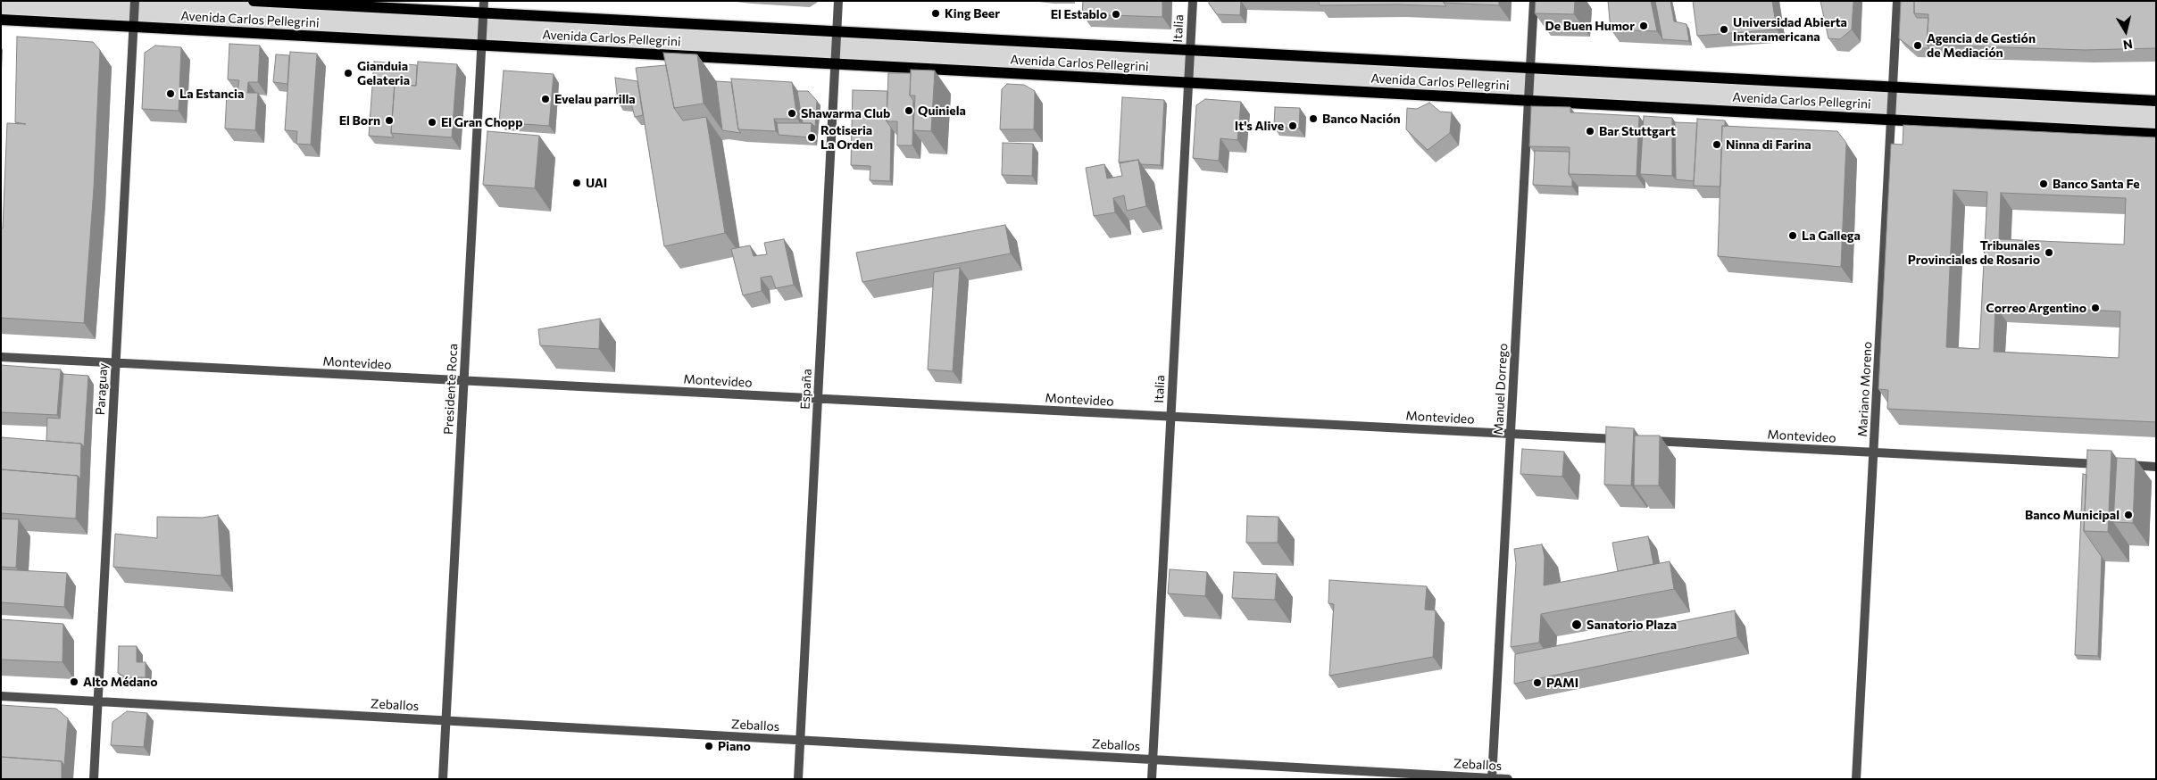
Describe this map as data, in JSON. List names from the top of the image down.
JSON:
{
  "streets": {
    "main road": ["Avenida Carlos Pellegrini"],
    "street": [
      "Italia",
      "Montevideo",
      "Paraguay",
      "Presidente Roca",
      "España",
      "Manuel Dorrego",
      "Mariano Moreno",
      "Zeballos"
    ]
  },
  "crossings": [
    ["Avenida Carlos Pellegrini", "Italia"],
    ["Avenida Carlos Pellegrini", "Paraguay"],
    ["Avenida Carlos Pellegrini", "Presidente Roca"],
    ["Avenida Carlos Pellegrini", "España"],
    ["Avenida Carlos Pellegrini", "Manuel Dorrego"],
    ["Avenida Carlos Pellegrini", "Mariano Moreno"],
    ["Italia", "Montevideo"],
    ["Italia", "Zeballos"],
    ["Montevideo", "Paraguay"],
    ["Montevideo", "Presidente Roca"],
    ["Montevideo", "España"],
    ["Montevideo", "Manuel Dorrego"],
    ["Montevideo", "Mariano Moreno"],
    ["Paraguay", "Zeballos"],
    ["Presidente Roca", "Zeballos"],
    ["España", "Zeballos"],
    ["Manuel Dorrego", "Zeballos"]
  ],
  "places": [
    "King Beer",
    "El Establo",
    "De Buen Humor",
    "Universidad Abierta Interamericana",
    "Agencia de Gestión de Mediación",
    "Gianduia Gelateria",
    "La Estancia",
    "Evelau parrilla",
    "Quiniela",
    "Shawarma Club",
    "Banco Nación",
    "El Born",
    "El Gran Chopp",
    "It's Alive",
    "Bar Stuttgart",
    "Rotiseria La Orden",
    "Ninna di Farina",
    "UAI",
    "Banco Santa Fe",
    "La Gallega",
    "Tribunales Provinciales de Rosario",
    "Correo Argentino",
    "Banco Municipal",
    "Sanatorio Plaza",
    "Alto Médano",
    "PAMI",
    "Piano"
  ],
  "north": "bottom"
}
